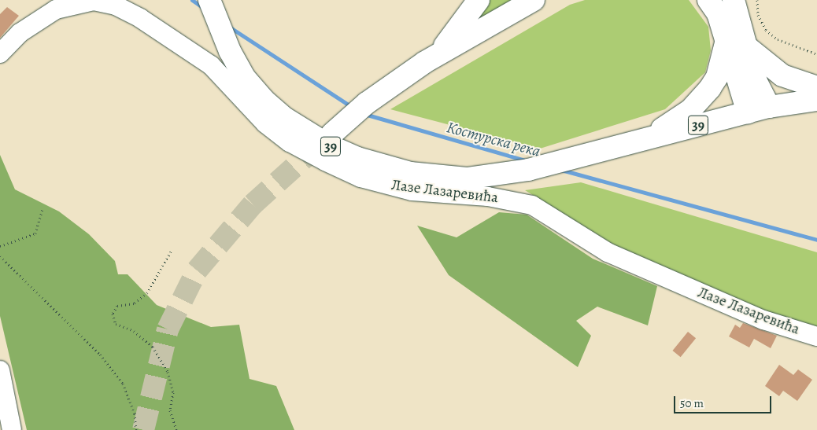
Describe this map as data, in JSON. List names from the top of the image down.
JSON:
{
  "streets": {
    "main road": ["39"],
    "street": ["Лазе Лазаревића"]
  },
  "water": ["Костурска река"],
  "scale_bar": "50 m"
}
